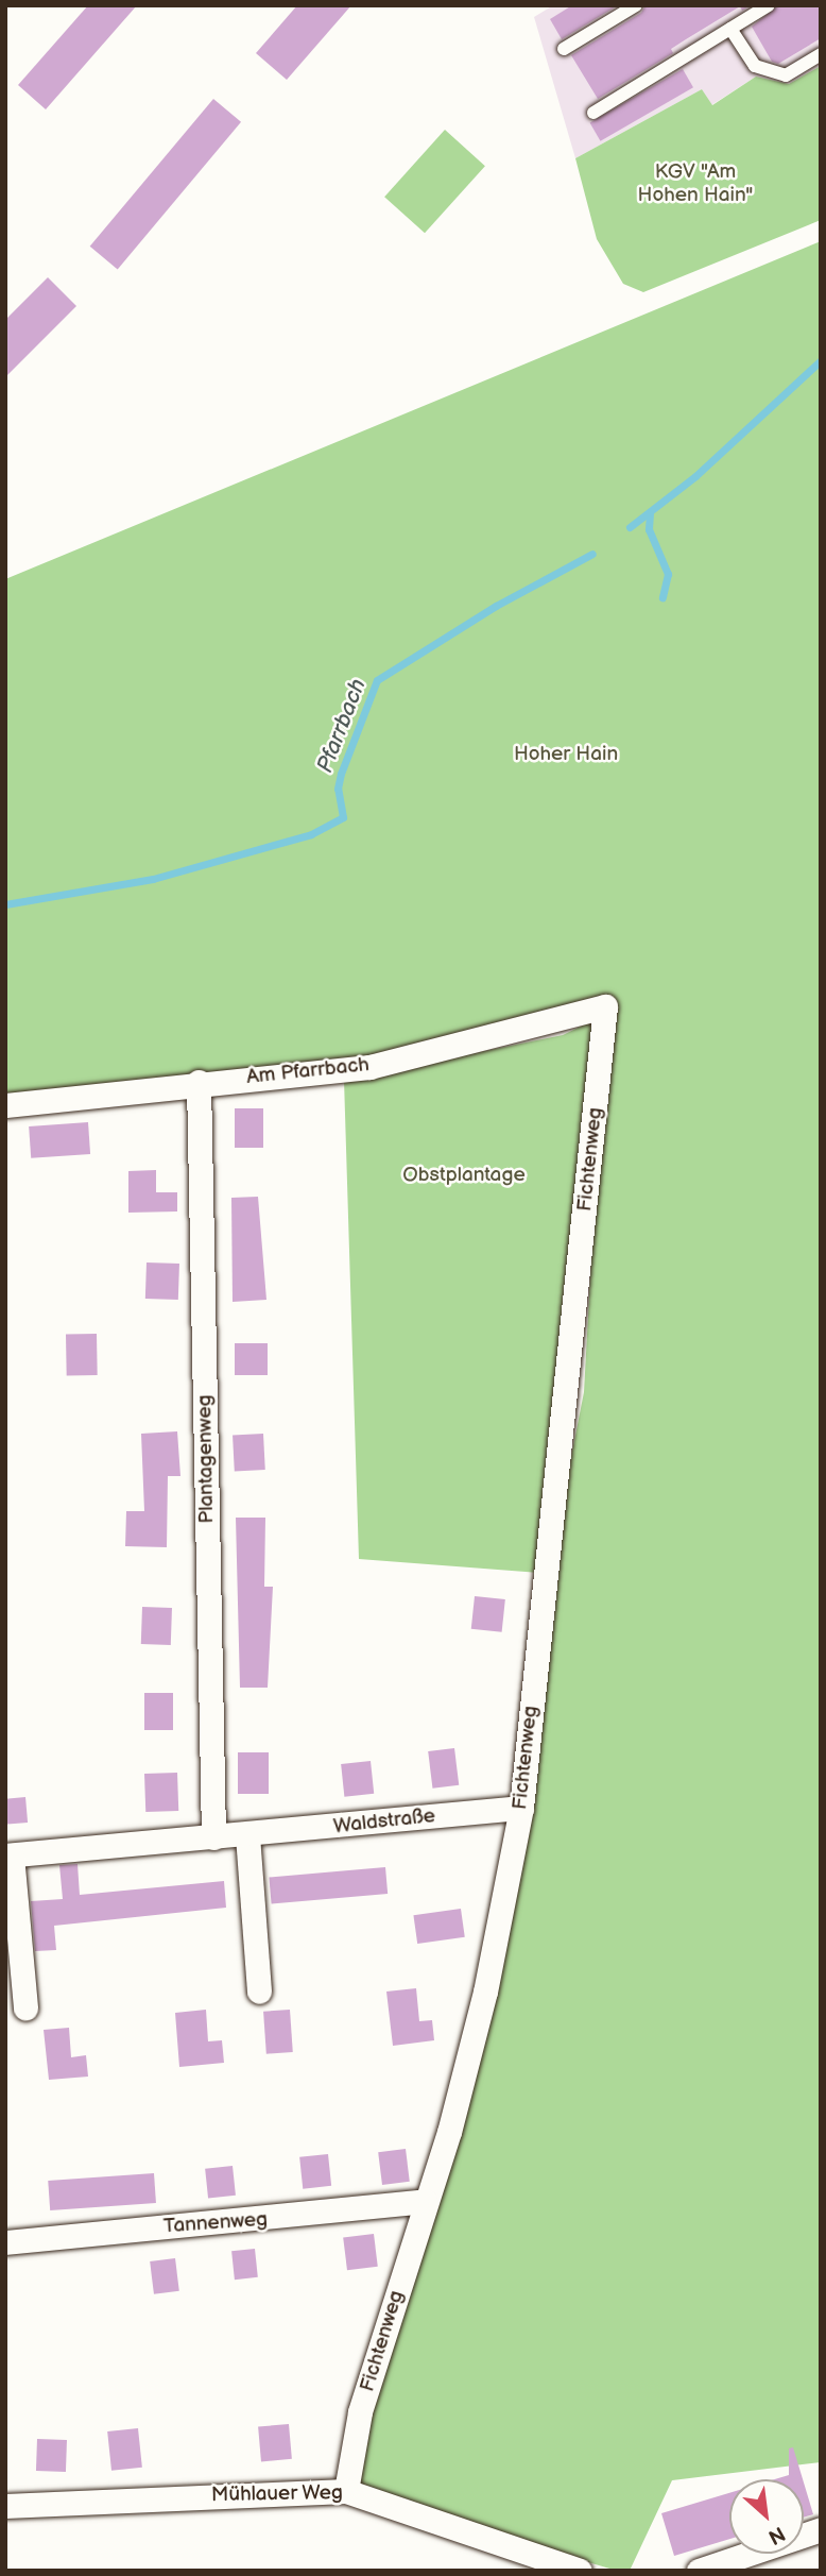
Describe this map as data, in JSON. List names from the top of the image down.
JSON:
{
  "streets": {
    "street": [
      "Am Pfarrbach",
      "Fichtenweg",
      "Plantagenweg",
      "Waldstraße",
      "Tannenweg",
      "Mühlauer Weg"
    ]
  },
  "crossings": [
    ["Am Pfarrbach", "Fichtenweg"],
    ["Am Pfarrbach", "Plantagenweg"],
    ["Fichtenweg", "Waldstraße"],
    ["Fichtenweg", "Tannenweg"],
    ["Fichtenweg", "Mühlauer Weg"],
    ["Plantagenweg", "Waldstraße"]
  ],
  "water": ["Pfarrbach"],
  "parks": ["KGV \"Am Hohen Hain\"", "Hoher Hain", "Obstplantage"],
  "north": "bottom right"
}
